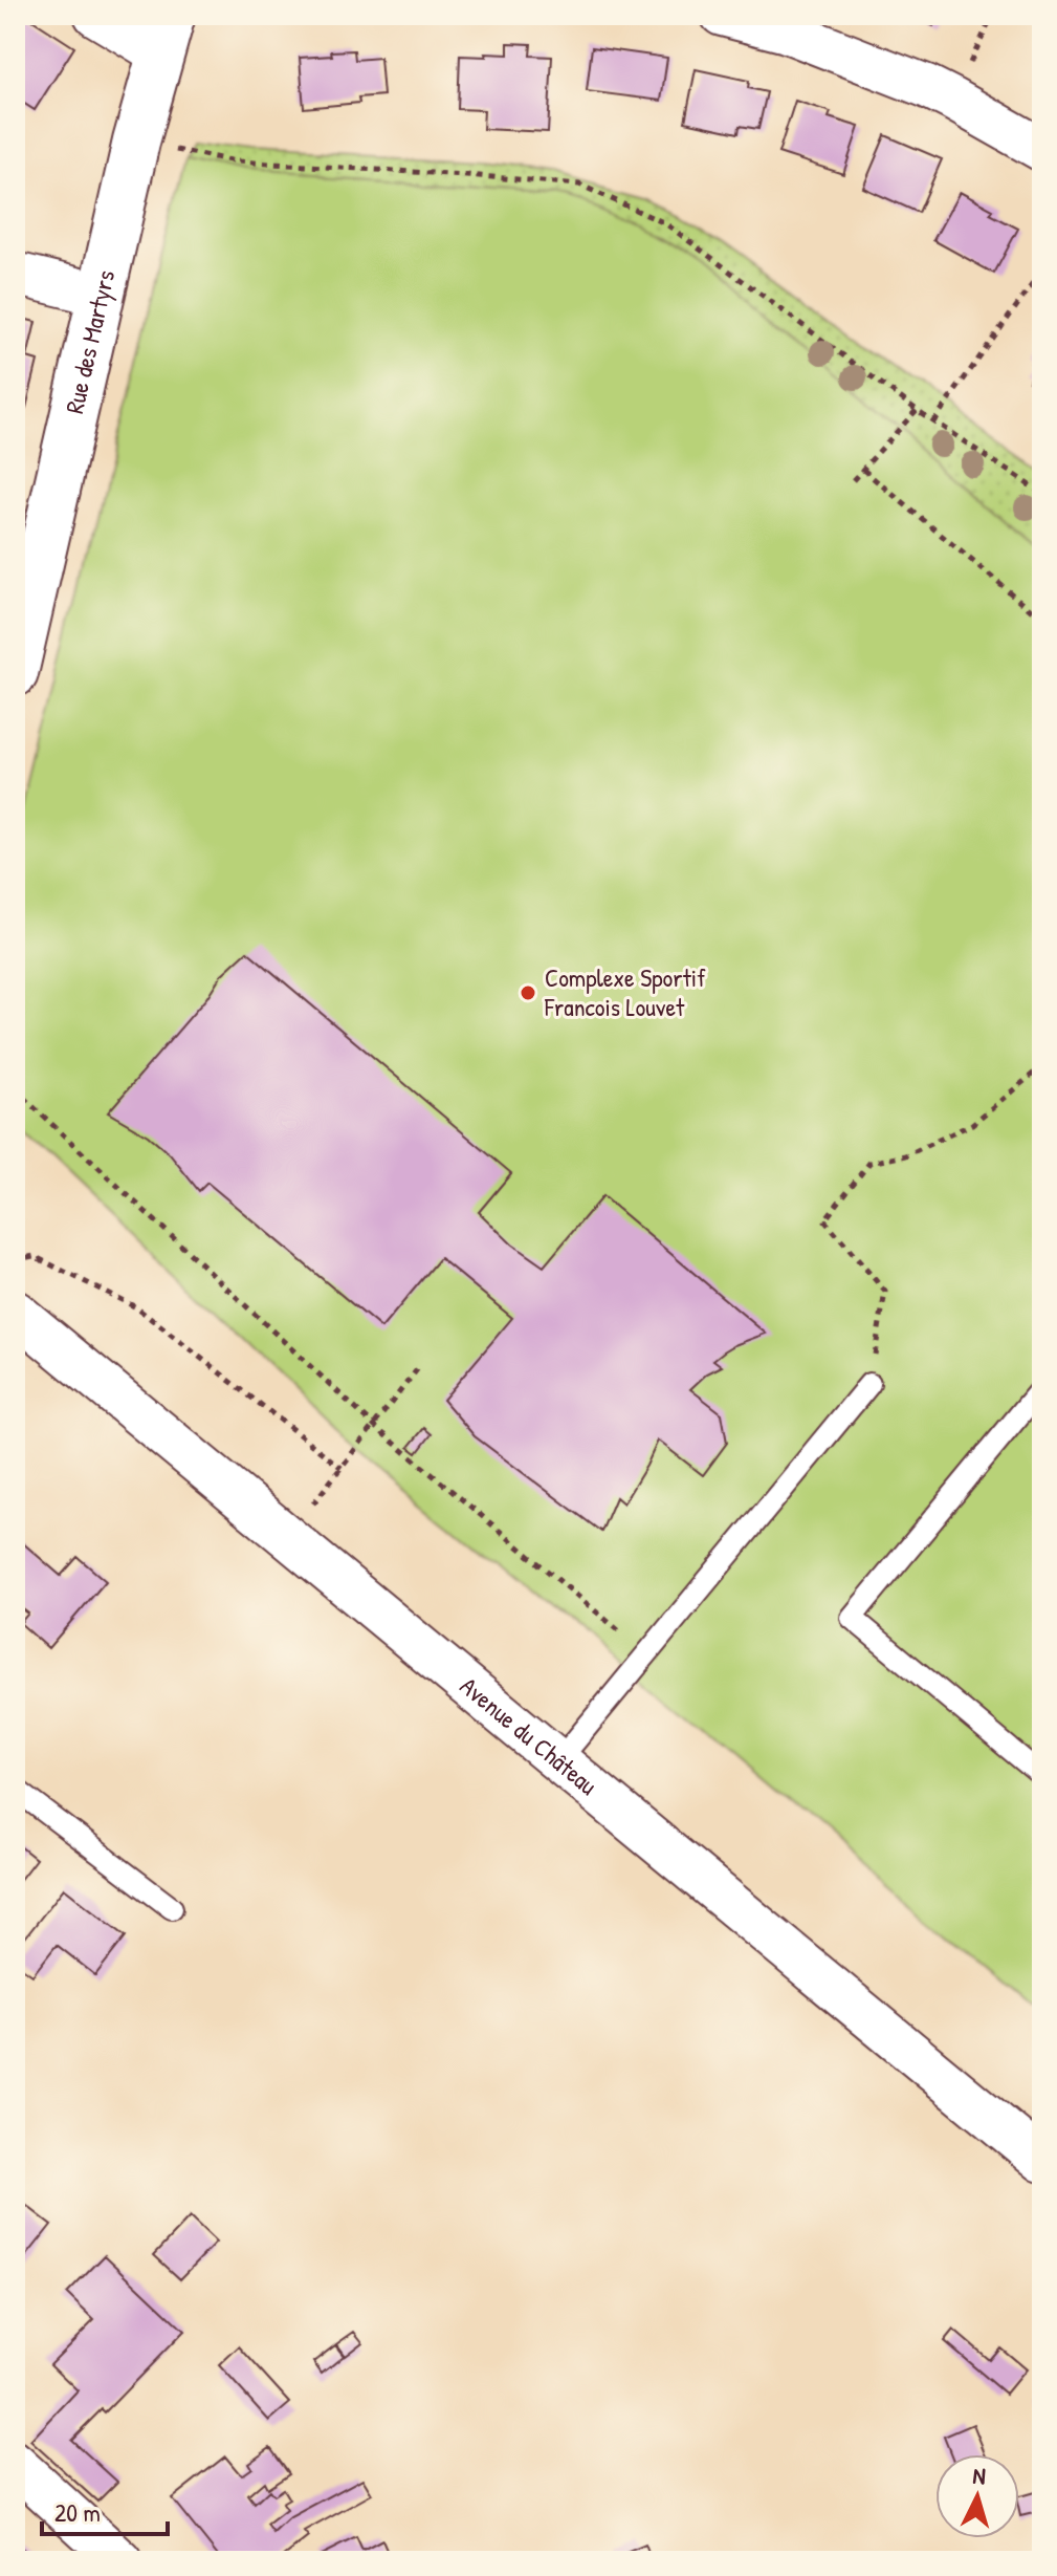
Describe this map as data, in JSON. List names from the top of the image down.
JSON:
{
  "streets": {
    "street": ["Rue des Martyrs", "Avenue du Château"]
  },
  "places": ["Complexe Sportif Francois Louvet"],
  "scale_bar": "20 m",
  "north": "top"
}
